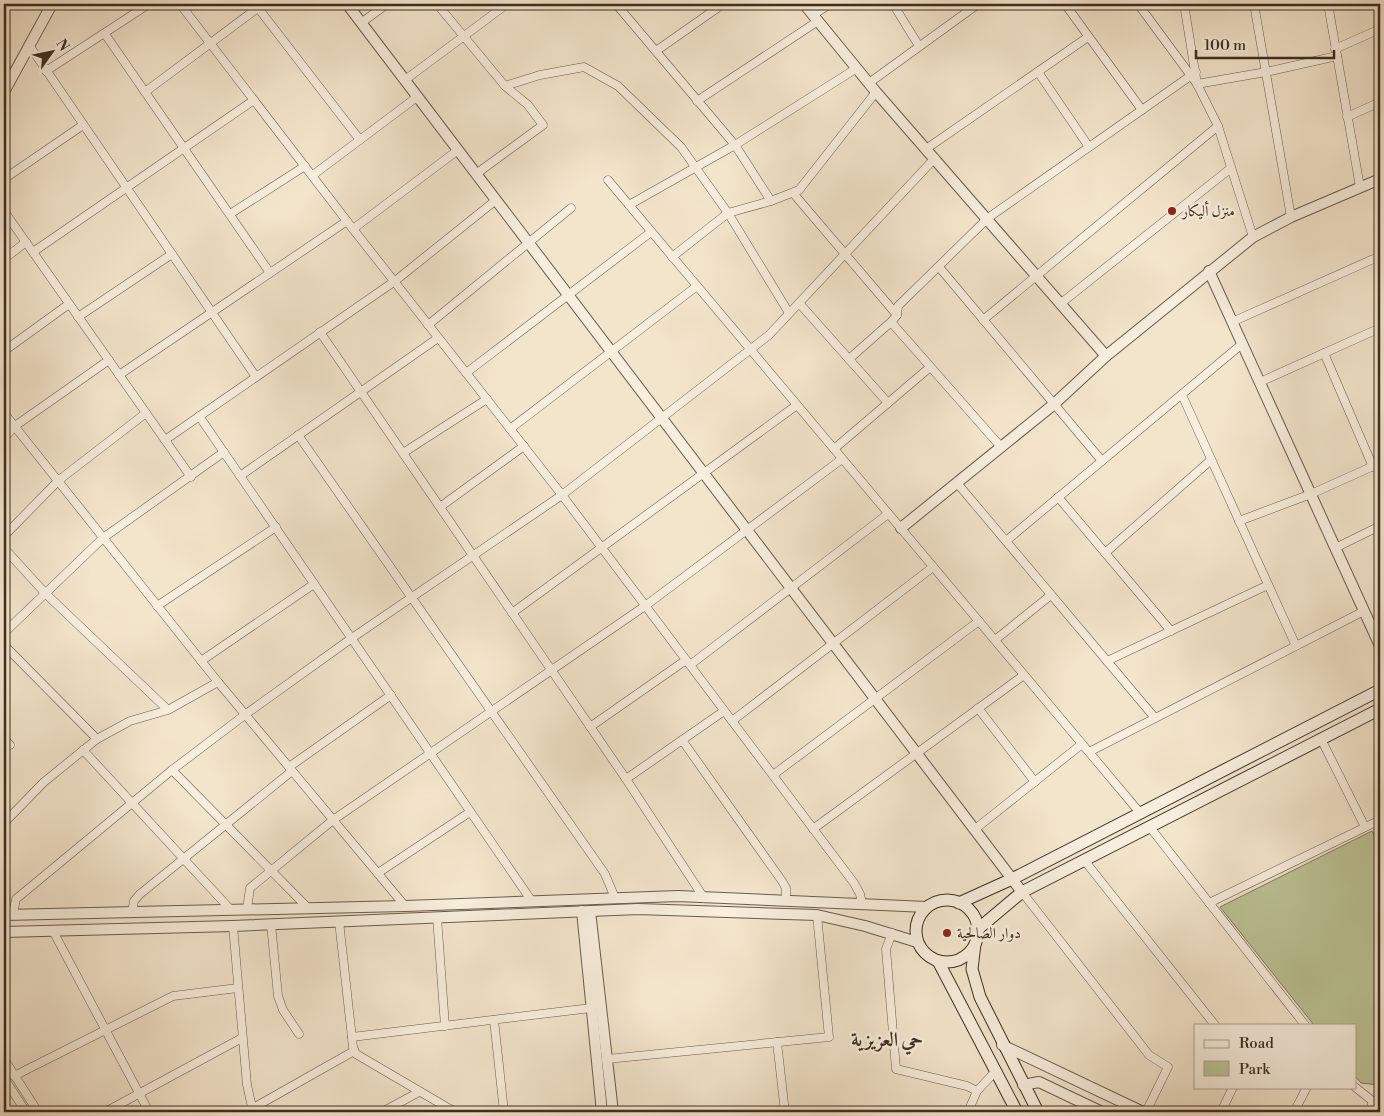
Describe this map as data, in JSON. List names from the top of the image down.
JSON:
{
  "districts": ["حي العزيزية"],
  "places": ["منزل أليكار", "دوار الصالحية"],
  "legend": ["Road", "Park"],
  "scale_bar": "100 m",
  "north": "top right"
}
